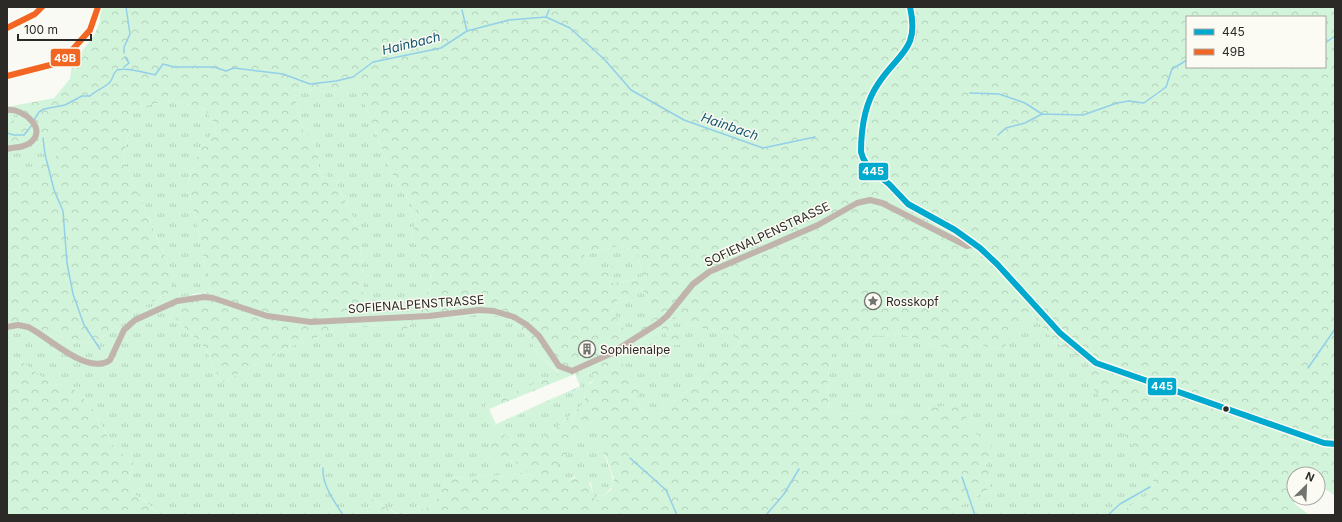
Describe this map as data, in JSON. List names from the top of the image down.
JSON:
{
  "streets": {
    "street": ["SOFIENALPENSTRASSE"]
  },
  "water": ["Hainbach"],
  "places": {
    "place": ["Rosskopf"],
    "building": ["Sophienalpe"]
  },
  "lines": ["transit line 445", "transit line 49B"],
  "legend": ["445", "49B"],
  "scale_bar": "100 m",
  "north": "top right"
}
